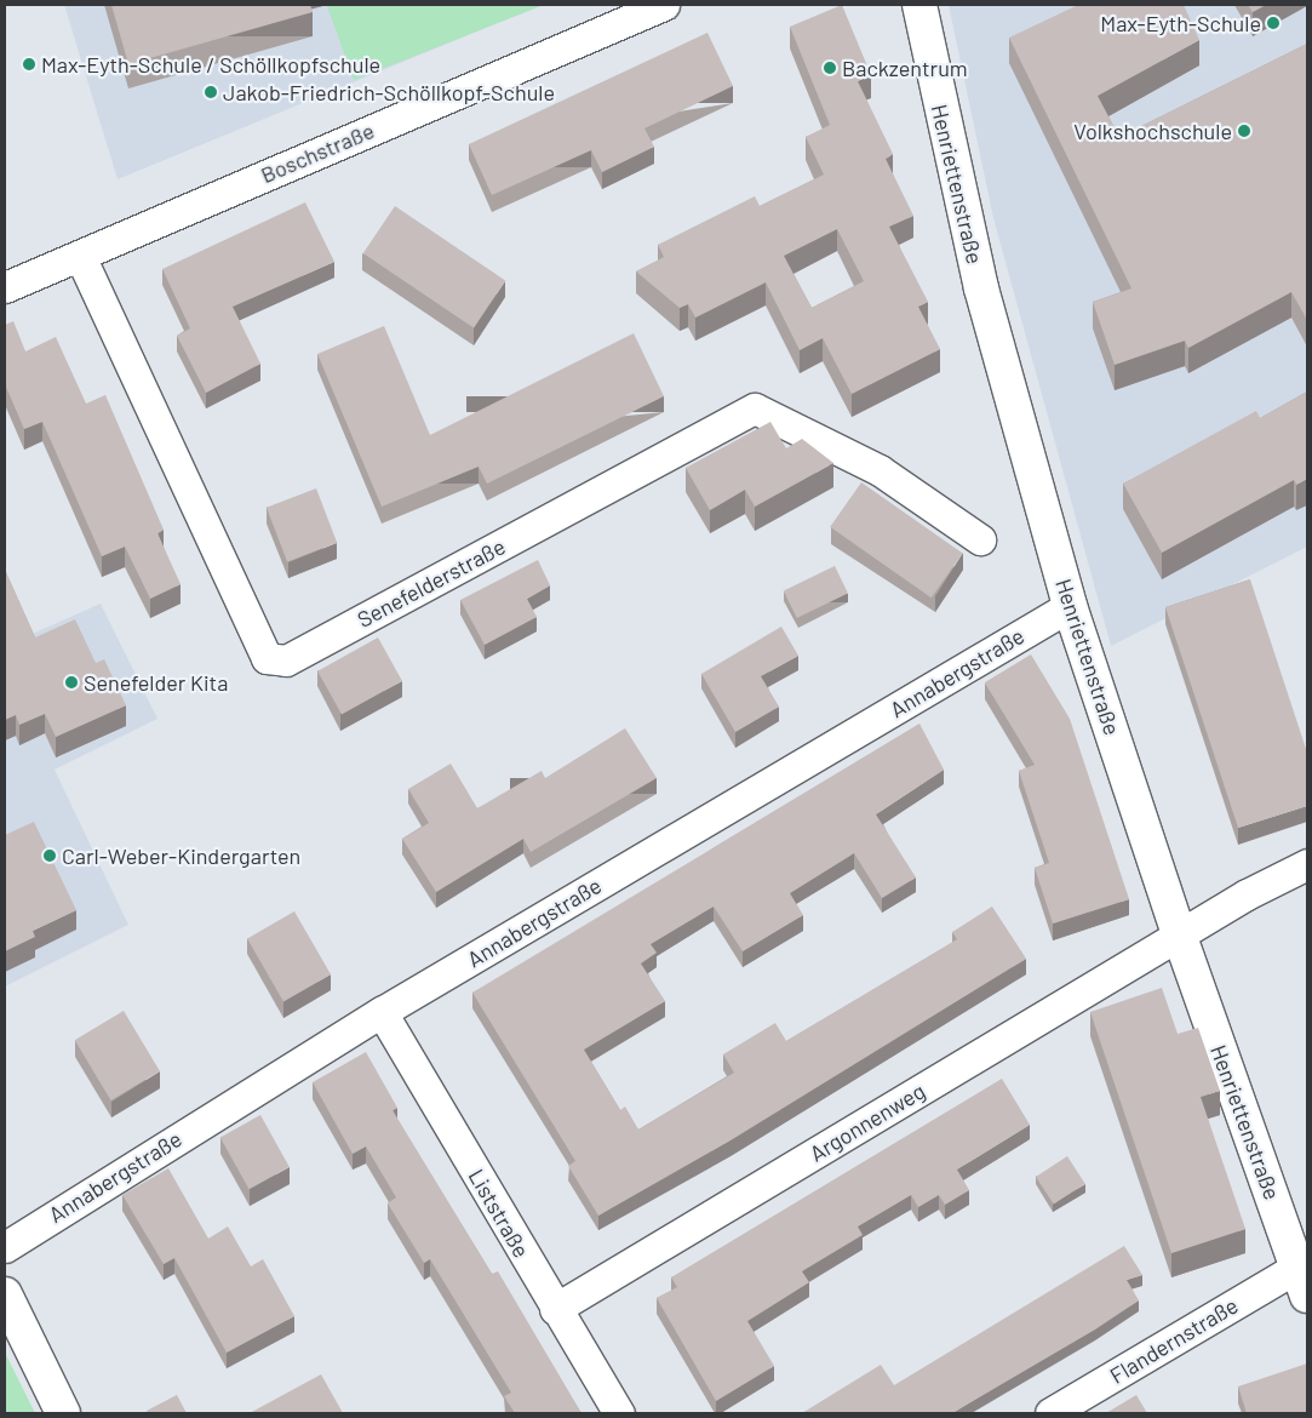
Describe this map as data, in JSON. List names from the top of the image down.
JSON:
{
  "streets": {
    "street": [
      "Boschstraße",
      "Henriettenstraße",
      "Senefelderstraße",
      "Annabergstraße",
      "Argonnenweg",
      "Liststraße",
      "Flandernstraße"
    ]
  },
  "crossings": [
    ["Boschstraße", "Senefelderstraße"],
    ["Henriettenstraße", "Annabergstraße"],
    ["Henriettenstraße", "Argonnenweg"],
    ["Henriettenstraße", "Flandernstraße"],
    ["Annabergstraße", "Liststraße"],
    ["Argonnenweg", "Liststraße"]
  ],
  "places": [
    "Max-Eyth-Schule",
    "Max-Eyth-Schule / Schöllkopfschule",
    "Backzentrum",
    "Jakob-Friedrich-Schöllkopf-Schule",
    "Volkshochschule",
    "Senefelder Kita",
    "Carl-Weber-Kindergarten"
  ]
}
